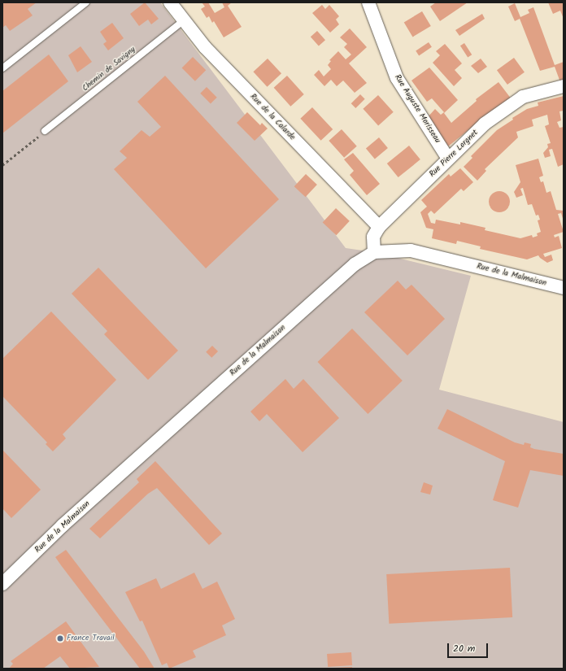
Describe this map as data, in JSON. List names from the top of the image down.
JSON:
{
  "streets": {
    "street": [
      "Rue Auguste Morisseau",
      "Rue de la Calarde",
      "Rue Pierre Lorgnet",
      "Rue de la Malmaison"
    ],
    "lane": ["Chemin de Savigny"]
  },
  "crossings": [
    ["Chemin de Savigny", "Rue de la Calarde"],
    ["Rue Auguste Morisseau", "Rue Pierre Lorgnet"],
    ["Rue de la Calarde", "Rue Pierre Lorgnet"],
    ["Rue Pierre Lorgnet", "Rue de la Malmaison"]
  ],
  "places": ["France Travail"],
  "scale_bar": "20 m"
}
